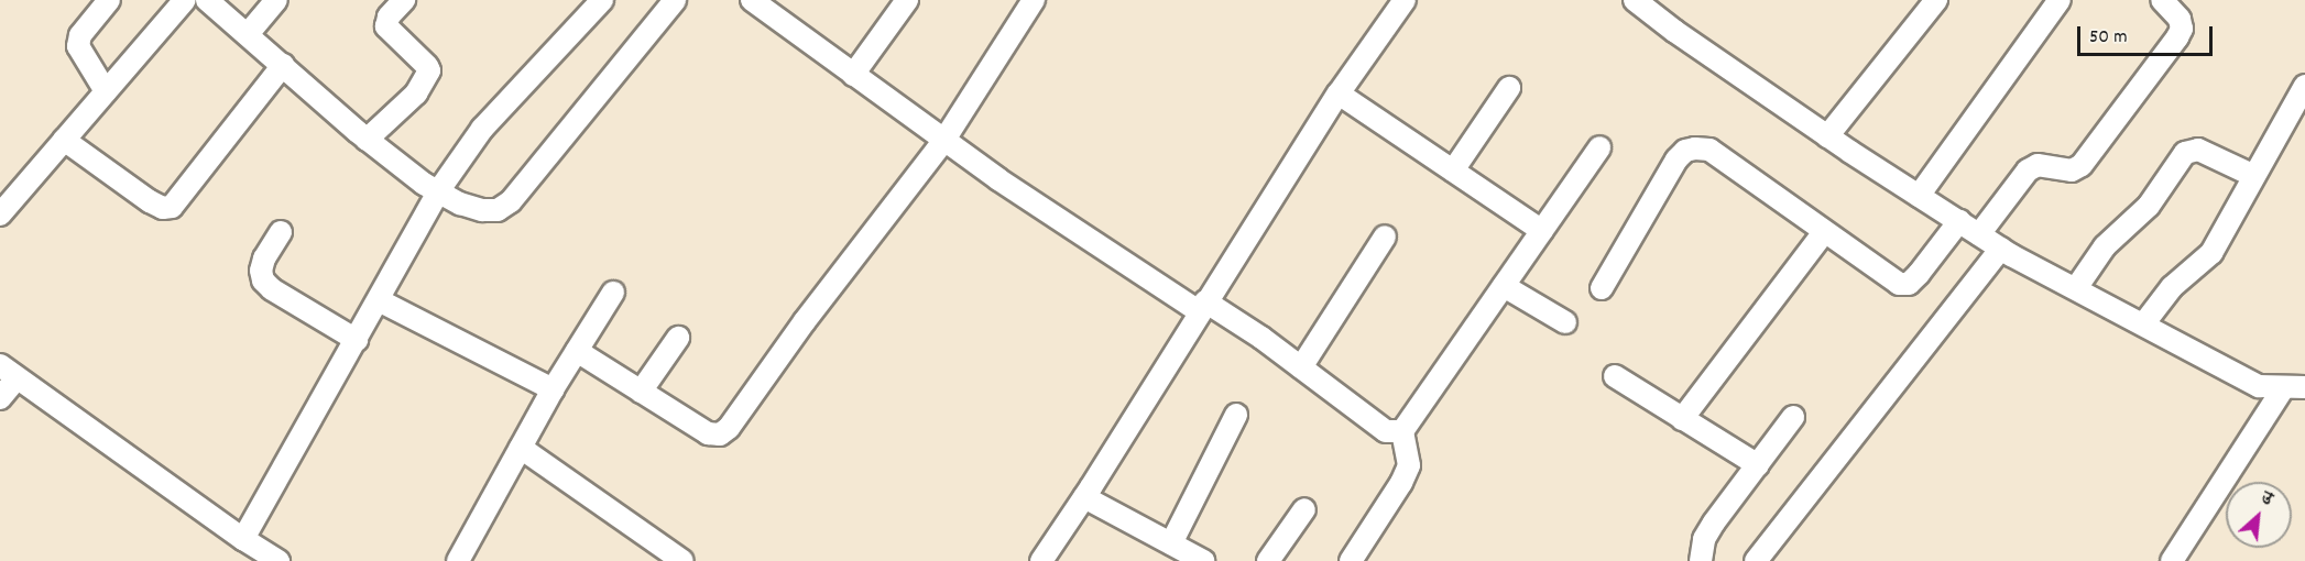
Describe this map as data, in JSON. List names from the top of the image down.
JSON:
{
  "scale_bar": "50 m",
  "north": "top right"
}
